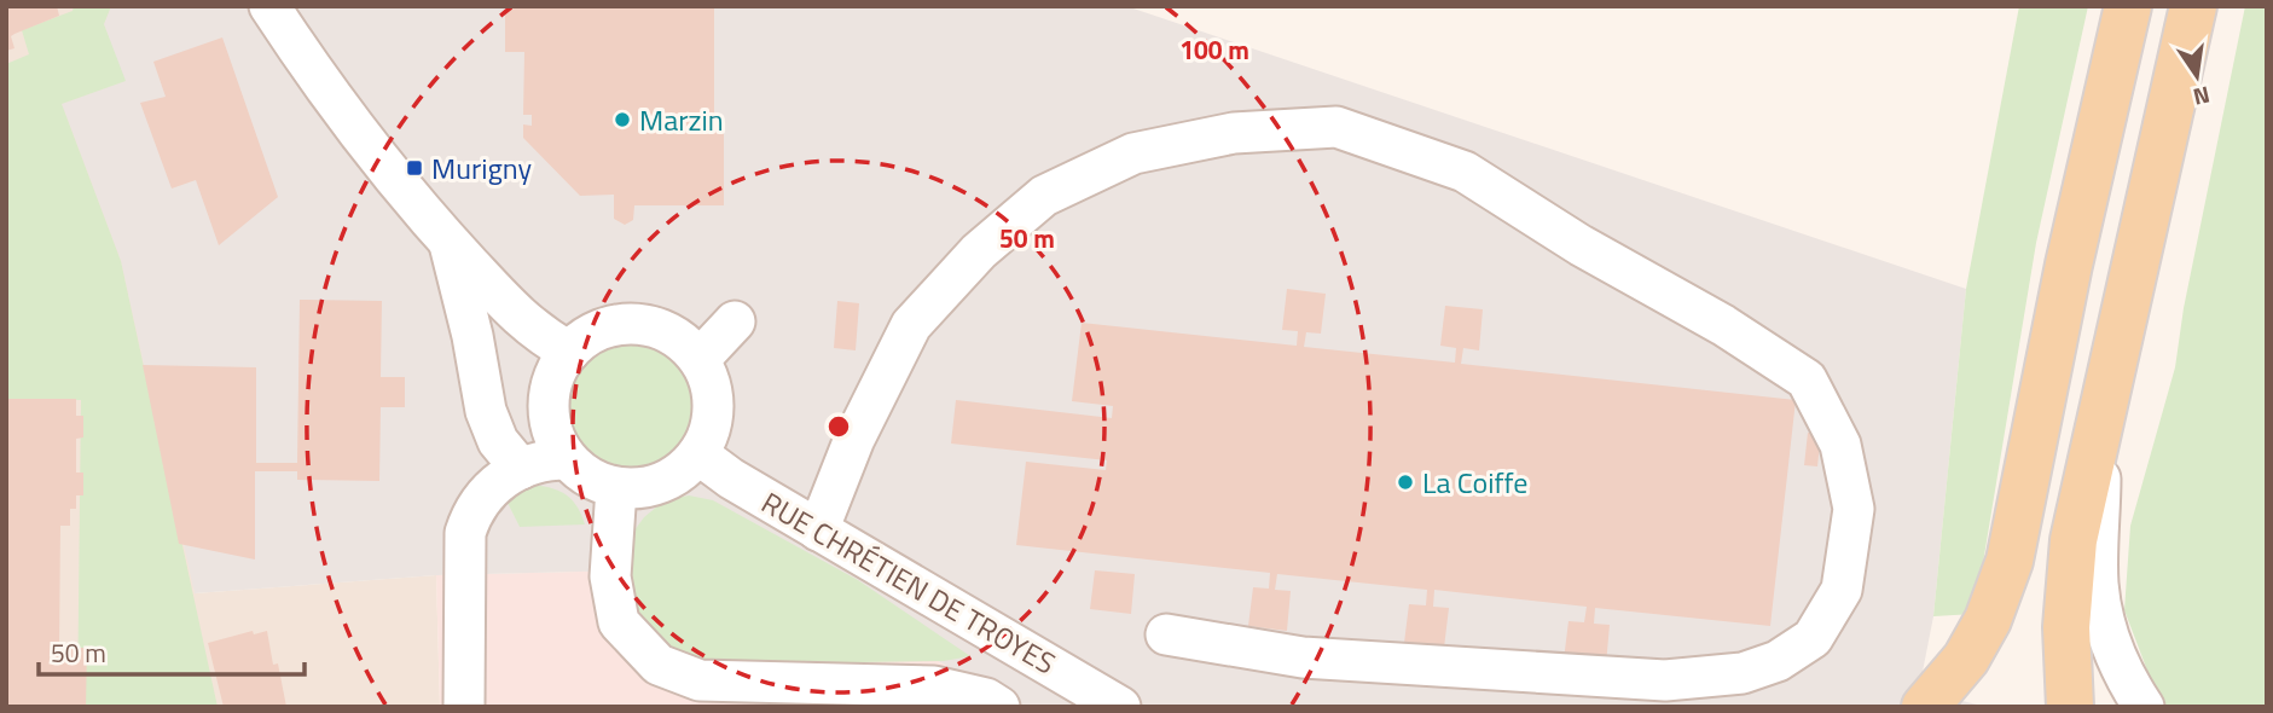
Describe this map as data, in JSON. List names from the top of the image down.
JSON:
{
  "streets": {
    "street": ["RUE CHRÉTIEN DE TROYES"]
  },
  "places": {
    "other": ["Marzin", "La Coiffe"],
    "transit": ["Murigny"]
  },
  "scale_bar": "50 m",
  "north": "bottom",
  "rings": ["100 m", "50 m"]
}
